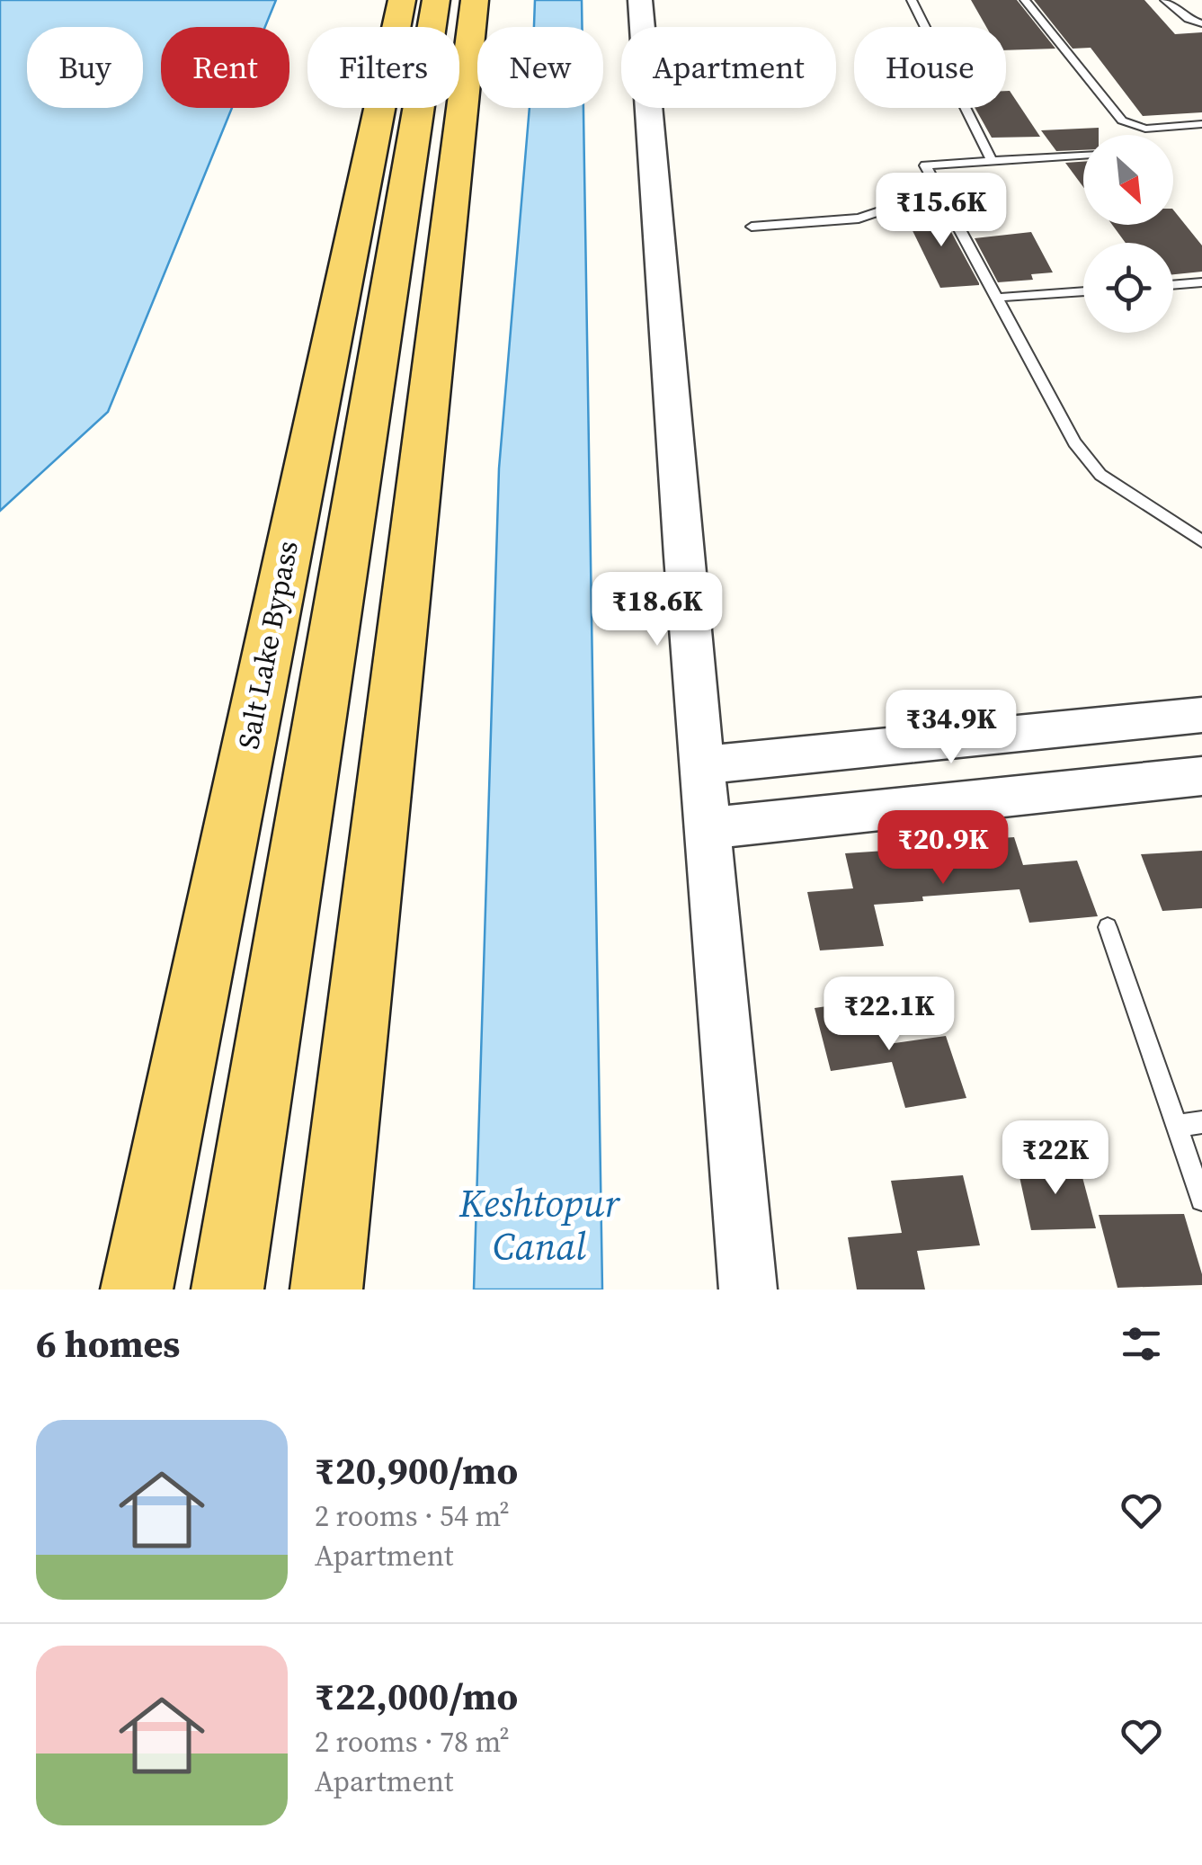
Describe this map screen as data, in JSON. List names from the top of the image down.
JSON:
{
  "streets": {
    "main road": ["Salt Lake Bypass"]
  },
  "water": ["Keshtopur Canal"],
  "north": "bottom right",
  "page": {
    "chip": [
      "Buy",
      "Rent",
      "Filters",
      "New",
      "Apartment",
      "House"
    ],
    "price": [
      "₹15.6K",
      "₹18.6K",
      "₹34.9K",
      "₹20.9K",
      "₹22.1K",
      "₹22K"
    ],
    "heading": "6 homes",
    "list": [
      {
        "name": "₹20,900/mo",
        "note": "2 rooms · 54 m² · Apartment"
      },
      {
        "name": "₹22,000/mo",
        "note": "2 rooms · 78 m² · Apartment"
      }
    ]
  }
}
